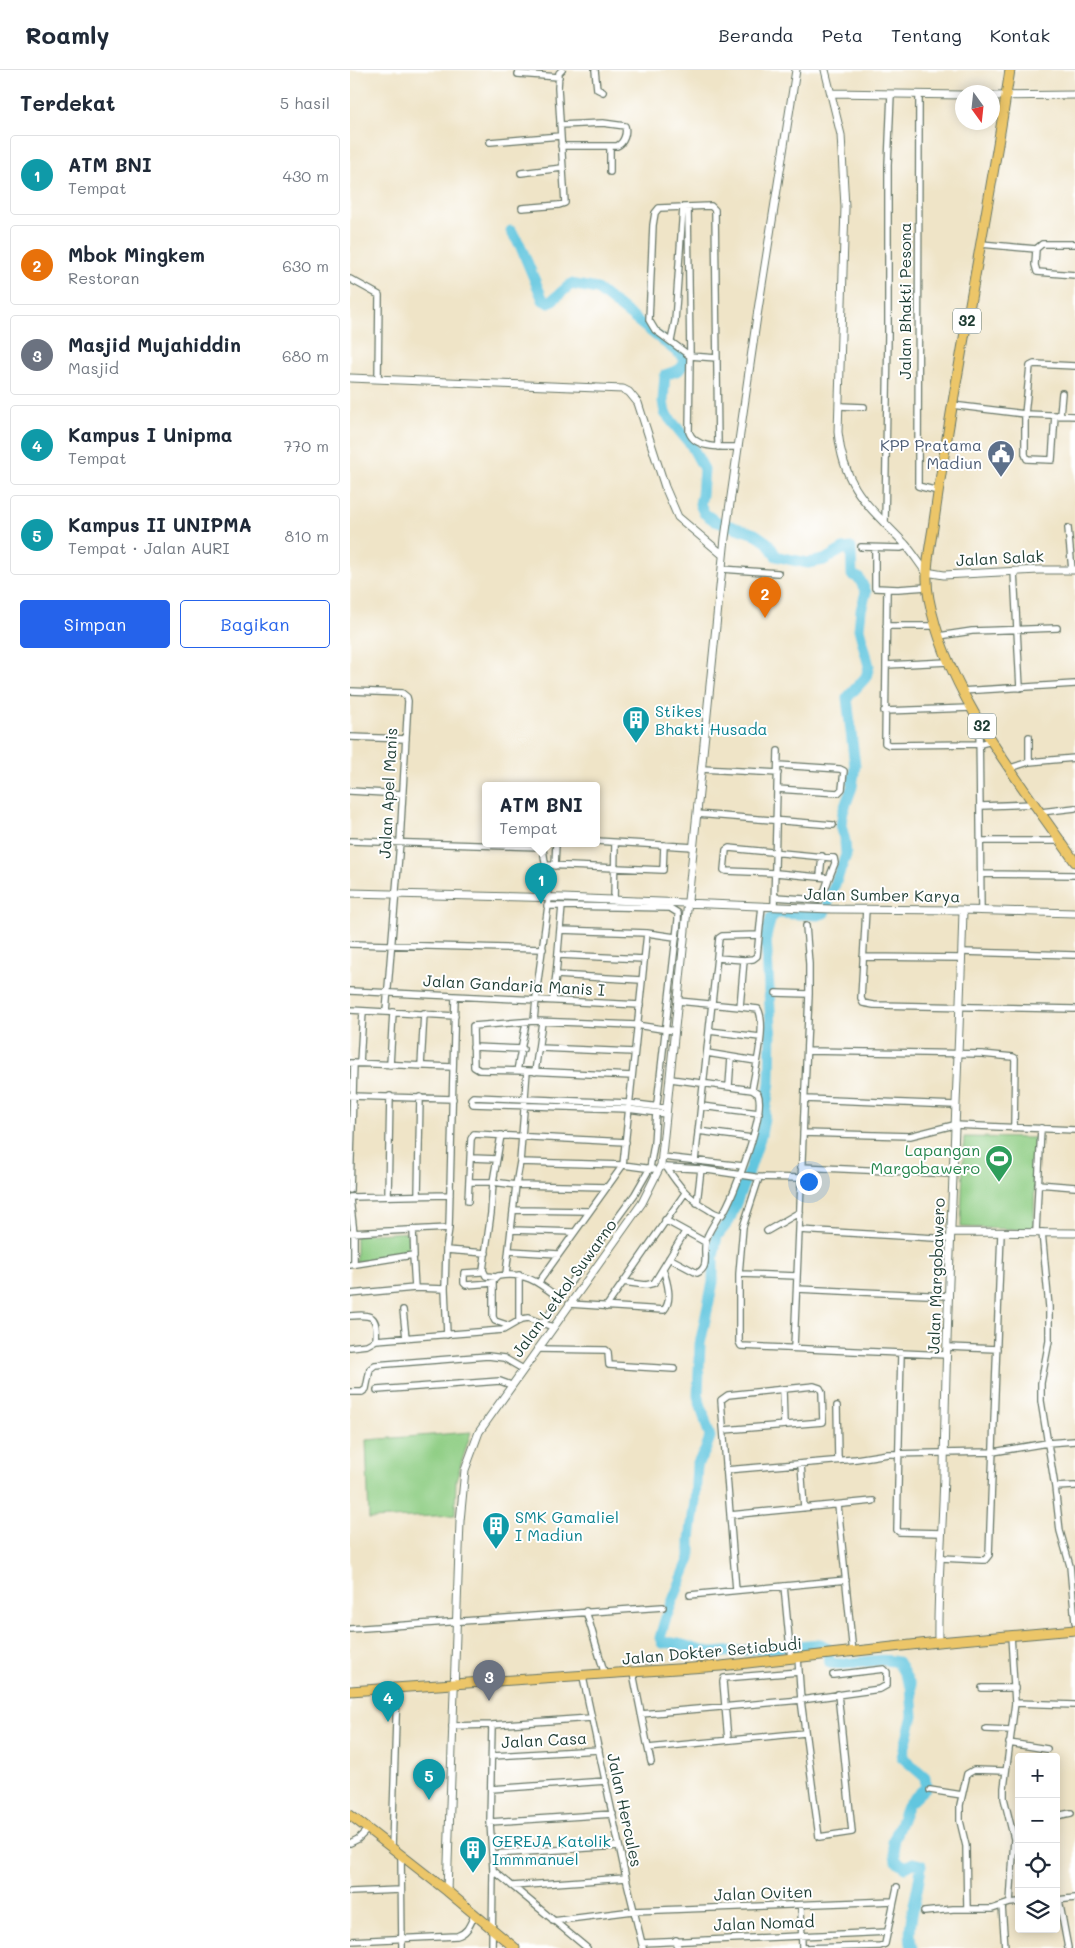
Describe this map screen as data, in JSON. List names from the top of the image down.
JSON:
{
  "streets": {
    "main road": ["32", "Jalan Dokter Setiabudi"],
    "street": [
      "Jalan Bhakti Pesona",
      "Jalan Salak",
      "Jalan Apel Manis",
      "Jalan Sumber Karya",
      "Jalan Gandaria Manis I",
      "Jalan Margobawero",
      "Jalan Letkol Suwarno",
      "Jalan Casa",
      "Jalan Hercules",
      "Jalan Oviten",
      "Jalan Nomad"
    ]
  },
  "crossings": [
    ["Jalan Bhakti Pesona", "32"],
    ["32", "Jalan Salak"],
    ["Jalan Apel Manis", "Jalan Sumber Karya"],
    ["Jalan Apel Manis", "Jalan Gandaria Manis I"],
    ["Jalan Sumber Karya", "Jalan Margobawero"],
    ["Jalan Sumber Karya", "Jalan Letkol Suwarno"],
    ["Jalan Margobawero", "Jalan Dokter Setiabudi"],
    ["Jalan Letkol Suwarno", "Jalan Dokter Setiabudi"],
    ["Jalan Dokter Setiabudi", "Jalan Hercules"],
    ["Jalan Casa", "Jalan Hercules"],
    ["Jalan Hercules", "Jalan Oviten"],
    ["Jalan Hercules", "Jalan Nomad"]
  ],
  "places": {
    "public building": ["KPP Pratama Madiun"],
    "building": ["Stikes Bhakti Husada", "SMK Gamaliel I Madiun", "GEREJA Katolik Immmanuel"],
    "sports": ["Lapangan Margobawero"]
  },
  "north": "bottom",
  "page": {
    "header": "Roamly",
    "nav": [
      "Beranda",
      "Peta",
      "Tentang",
      "Kontak"
    ],
    "heading": ["Terdekat", "5 hasil"],
    "list": [
      {
        "mark": "1",
        "name": "ATM BNI",
        "note": "Tempat",
        "value": "430 m"
      },
      {
        "mark": "2",
        "name": "Mbok Mingkem",
        "note": "Restoran",
        "value": "630 m"
      },
      {
        "mark": "3",
        "name": "Masjid Mujahiddin",
        "note": "Masjid",
        "value": "680 m"
      },
      {
        "mark": "4",
        "name": "Kampus I Unipma",
        "note": "Tempat",
        "value": "770 m"
      },
      {
        "mark": "5",
        "name": "Kampus II UNIPMA",
        "note": "Tempat · Jalan AURI",
        "value": "810 m"
      }
    ],
    "pins": [
      "2",
      "1",
      "3",
      "4",
      "5"
    ],
    "buttons": ["Simpan", "Bagikan"],
    "popup": ["ATM BNI", "Tempat"],
    "map_buttons": ["+", "−"]
  }
}
